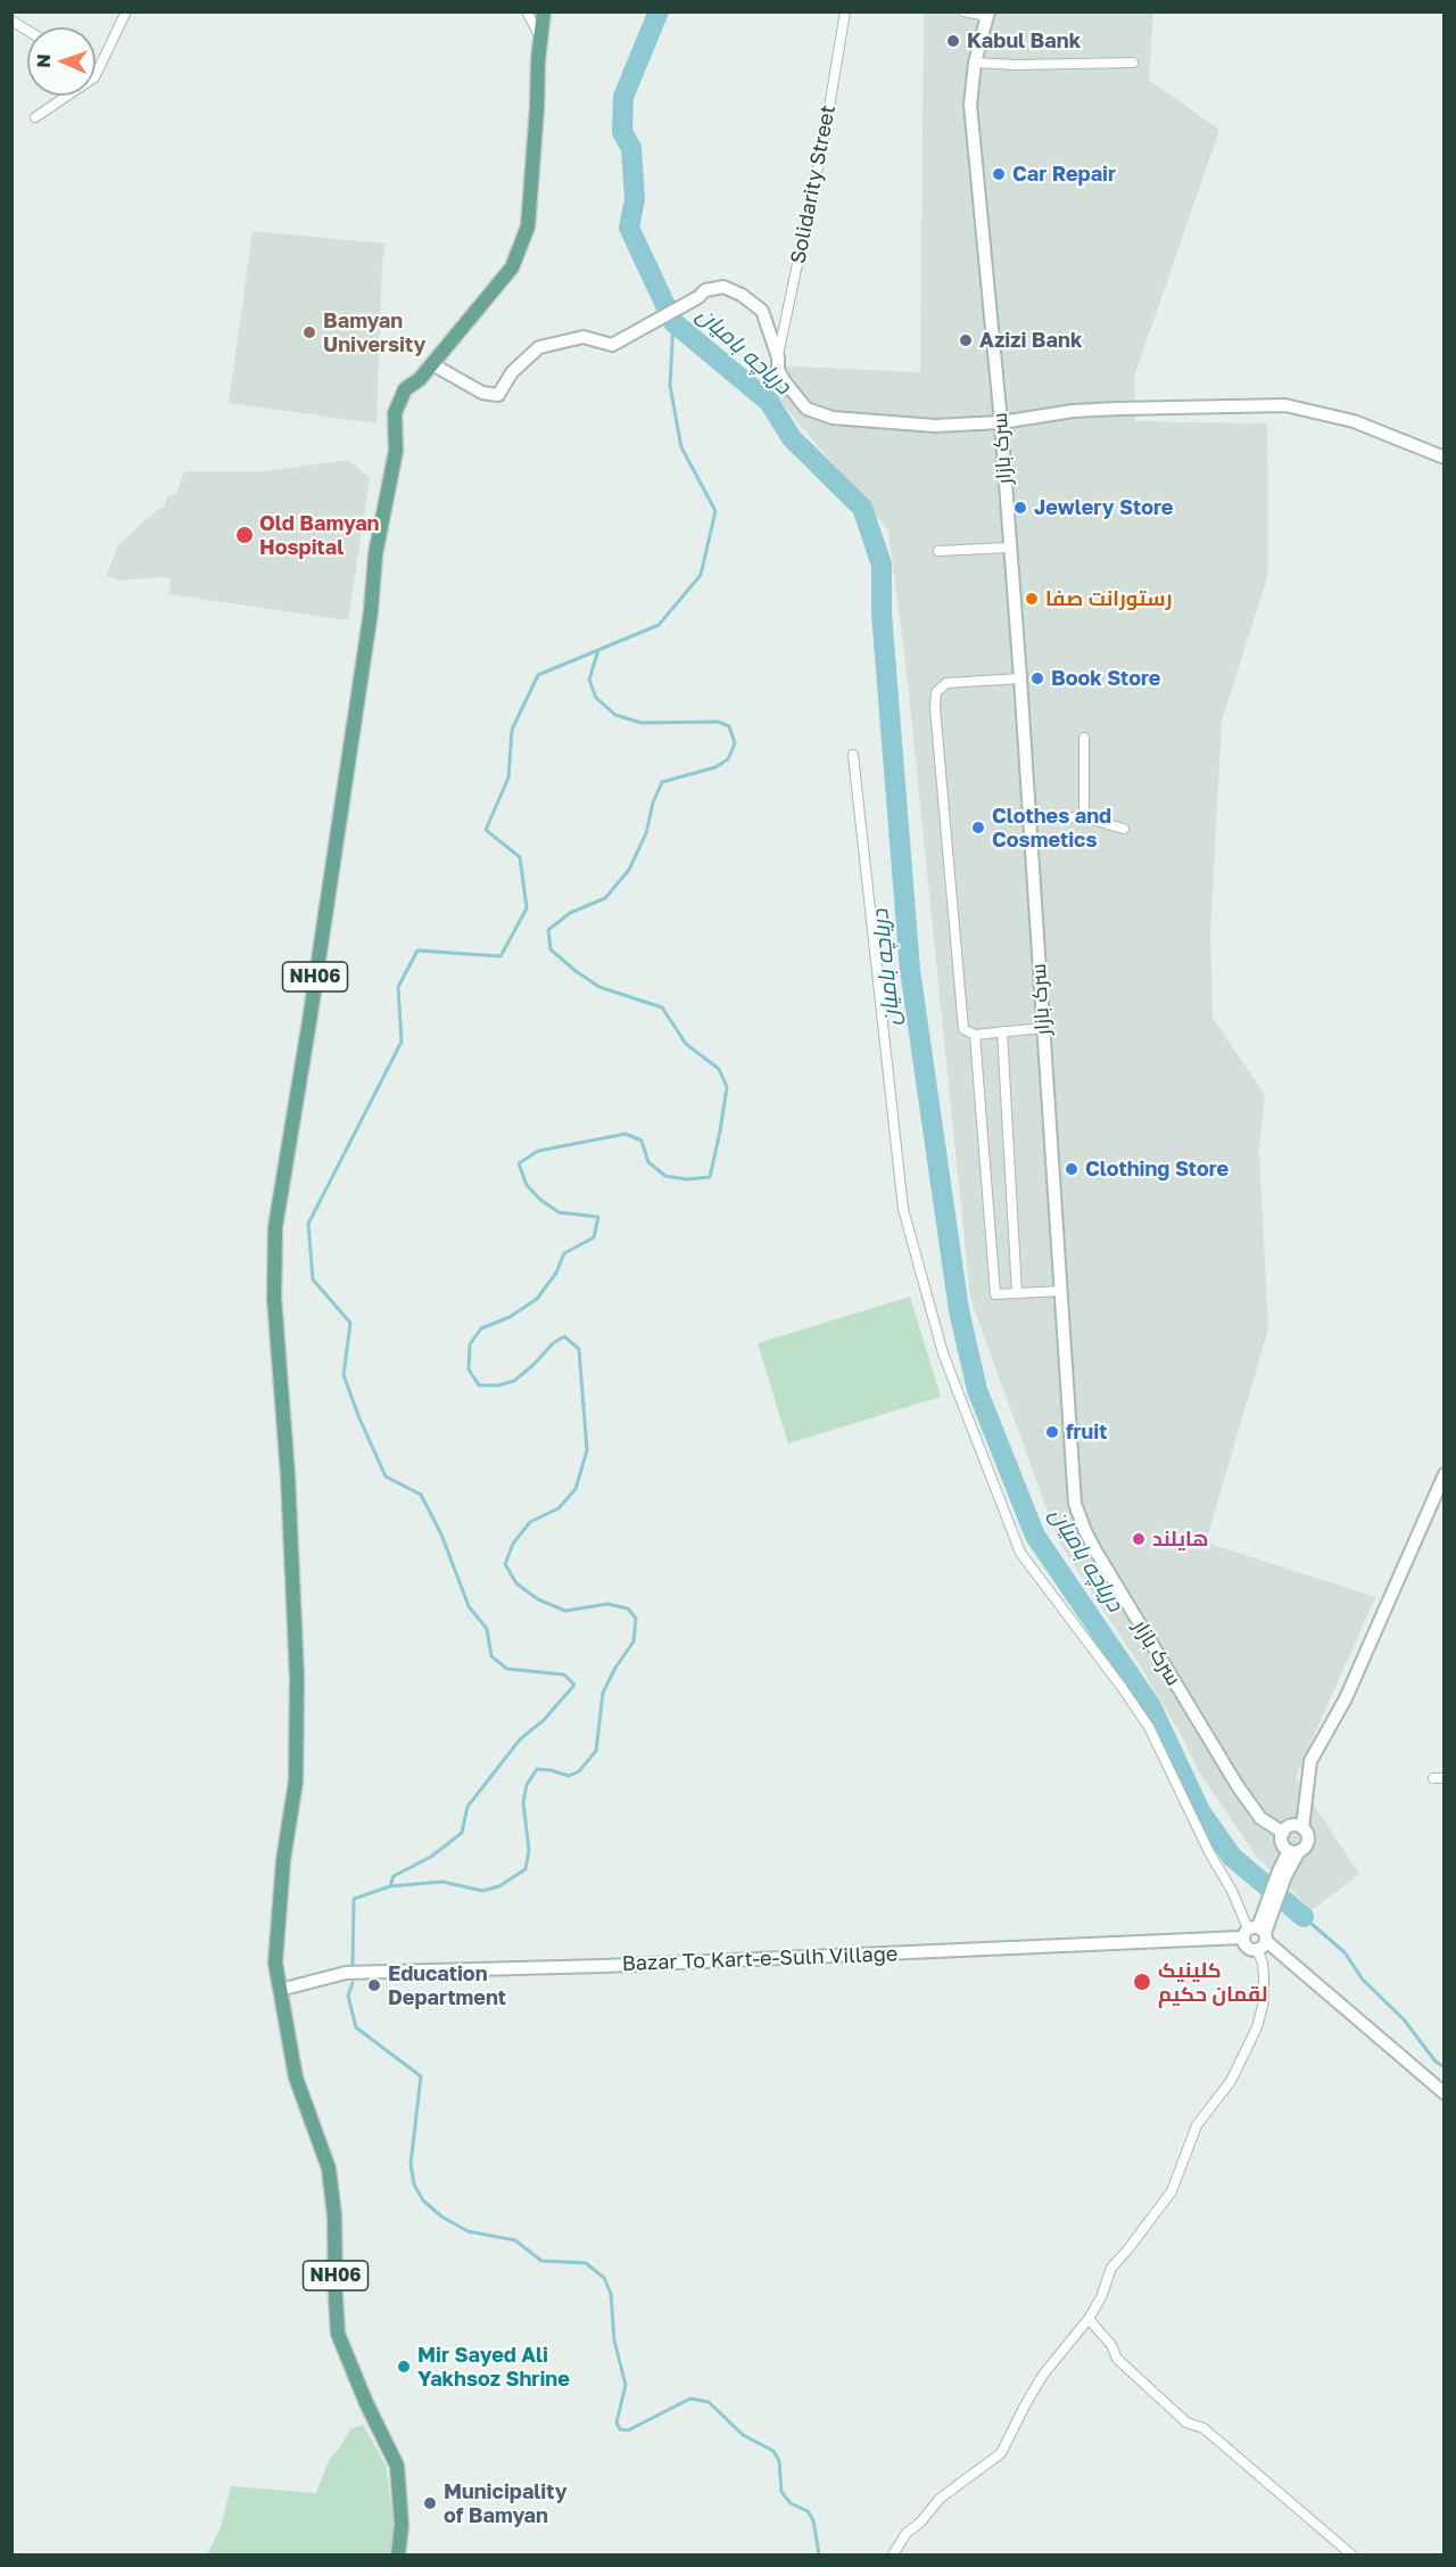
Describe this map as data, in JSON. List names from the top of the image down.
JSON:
{
  "streets": {
    "main road": ["سرک بازار", "NH06", "Bazar To Kart-e-Sulh Village"],
    "street": ["Solidarity Street"]
  },
  "crossings": [
    ["NH06", "Bazar To Kart-e-Sulh Village"]
  ],
  "water": ["دریاچه بامیان"],
  "places": [
    "Kabul Bank",
    "Car Repair",
    "Bamyan University",
    "Azizi Bank",
    "Jewlery Store",
    "Old Bamyan Hospital",
    "رستورانت صفا",
    "Book Store",
    "Clothes and Cosmetics",
    "Clothing Store",
    "fruit",
    "هایلند",
    "کلینیک لقمان حکیم",
    "Education Department",
    "Mir Sayed Ali Yakhsoz Shrine",
    "Municipality of Bamyan"
  ],
  "north": "left"
}
